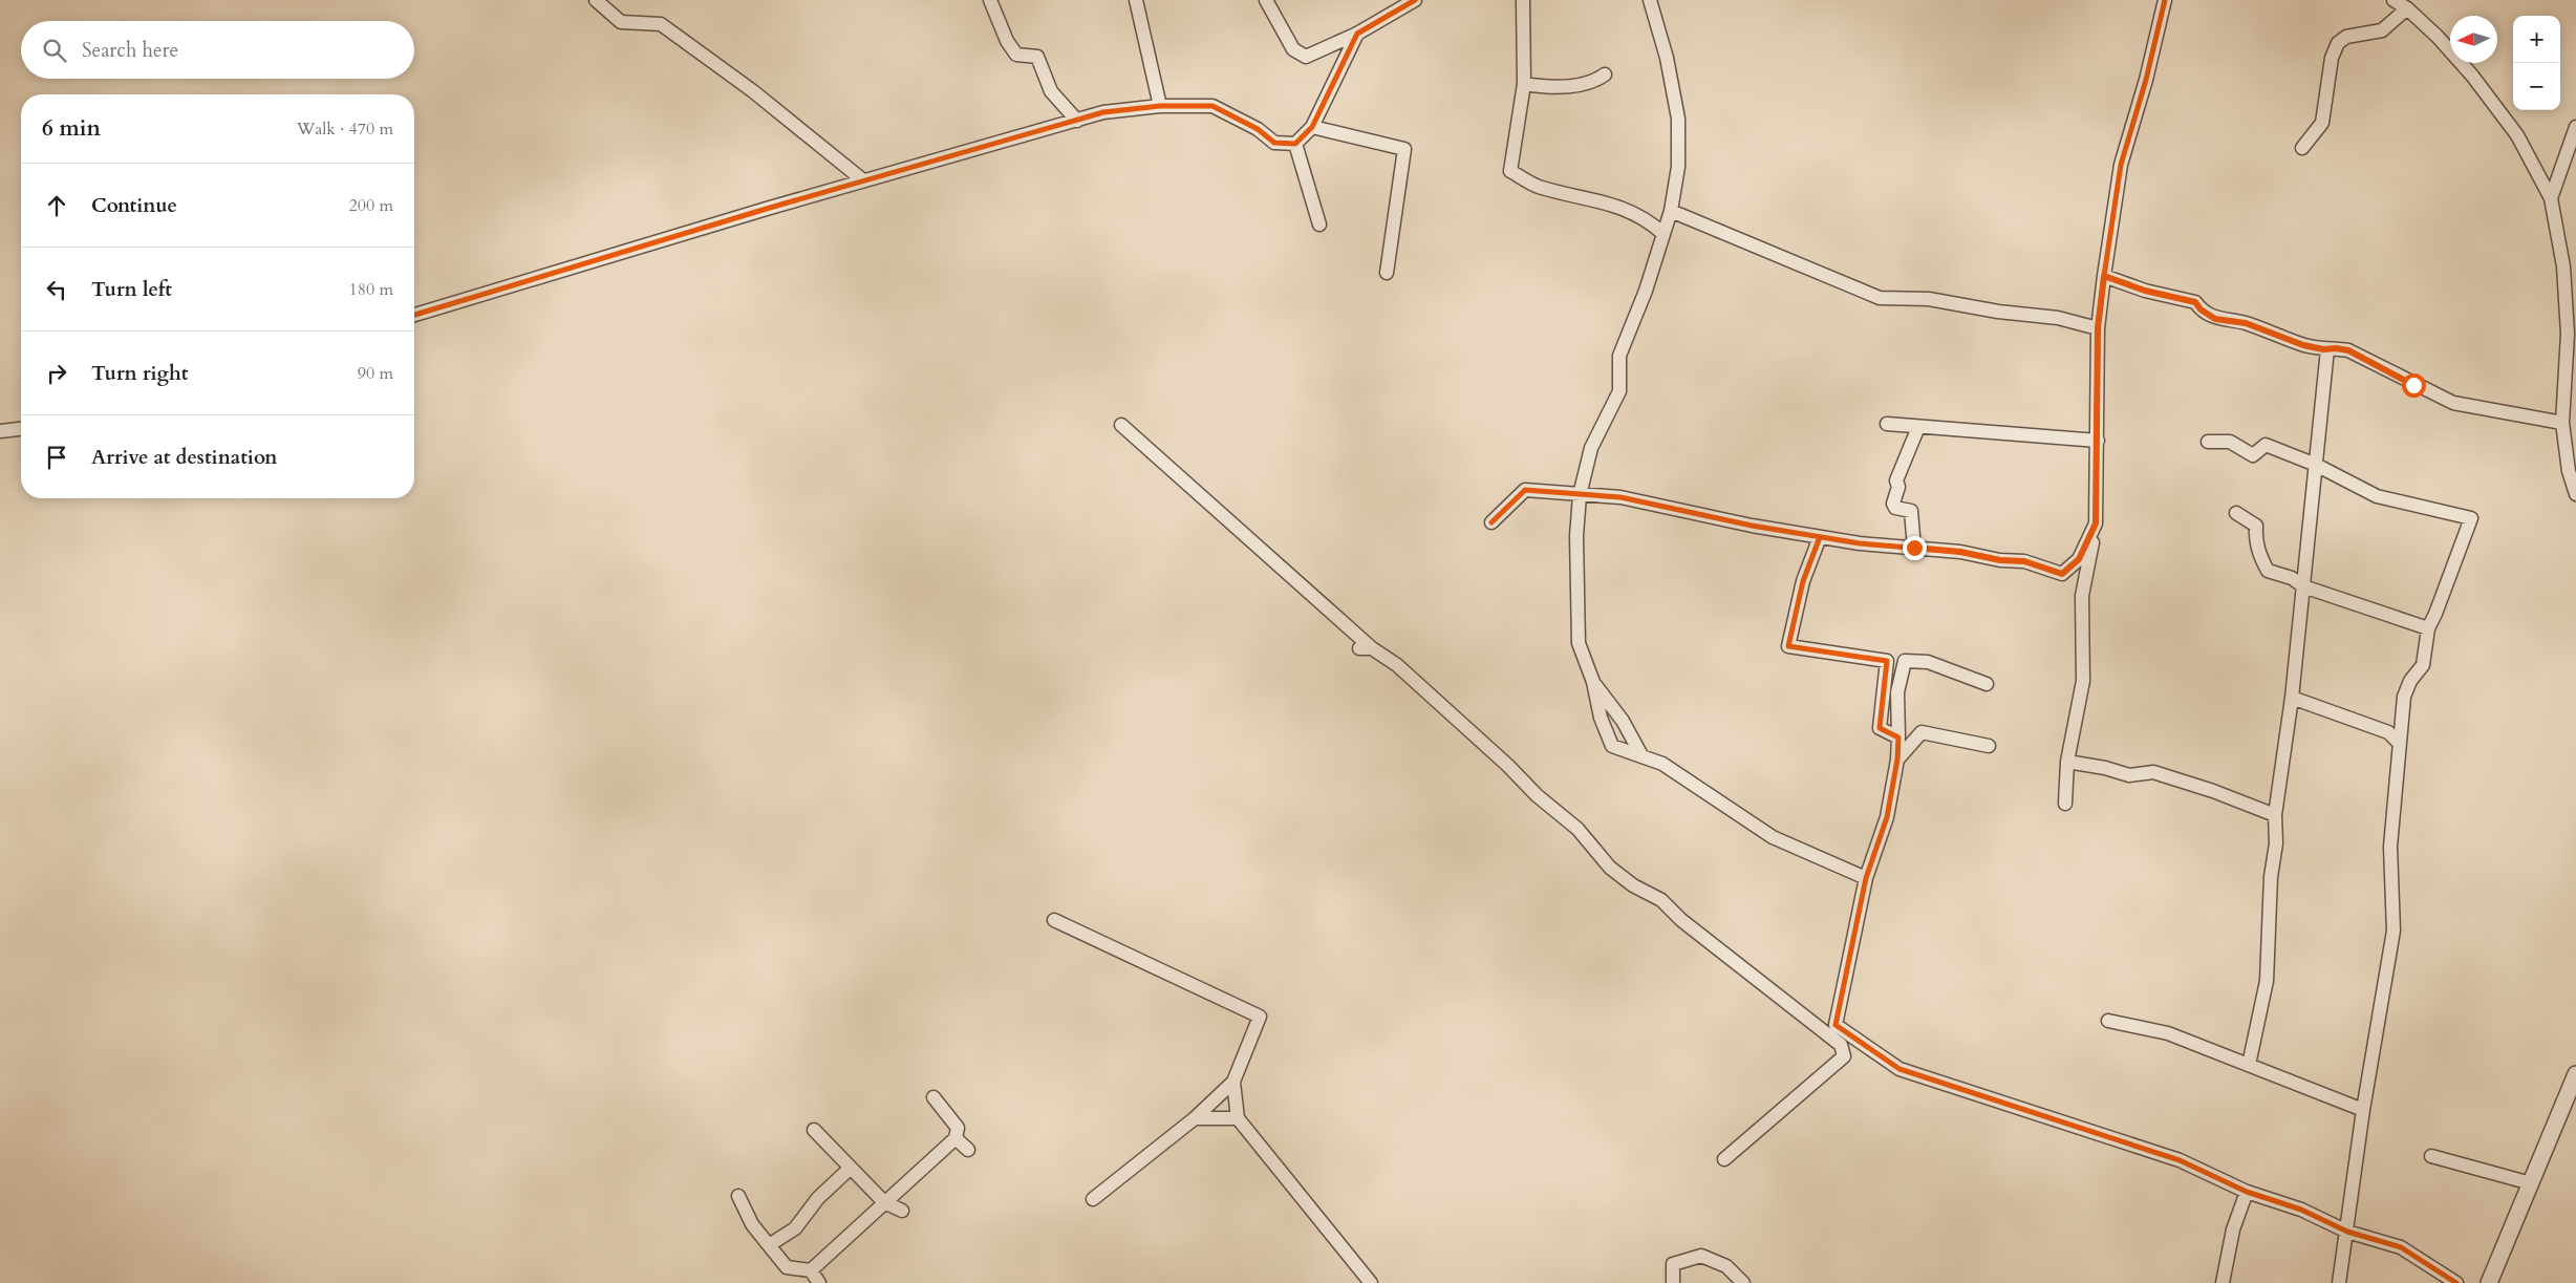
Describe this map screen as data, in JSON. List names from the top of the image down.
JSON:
{
  "north": "left",
  "page": {
    "map_buttons": ["+", "−"],
    "search": "Search here",
    "heading": ["6 min", "Walk · 470 m"],
    "list": [
      ["Continue", "200 m"],
      ["Turn left", "180 m"],
      ["Turn right", "90 m"],
      "Arrive at destination"
    ]
  }
}
